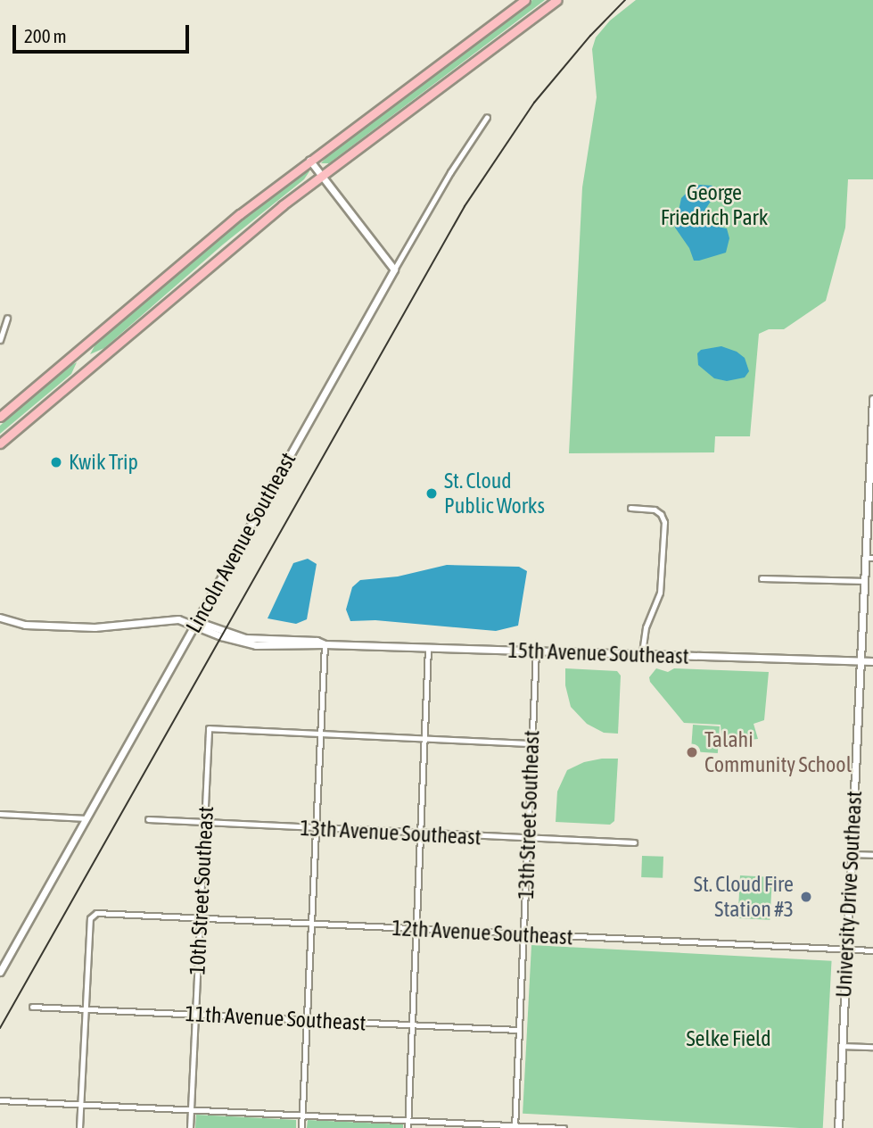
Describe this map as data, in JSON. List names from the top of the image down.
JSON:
{
  "streets": {
    "street": [
      "Lincoln Avenue Southeast",
      "15th Avenue Southeast",
      "13th Street Southeast",
      "13th Avenue Southeast",
      "10th Street Southeast",
      "University Drive Southeast",
      "12th Avenue Southeast",
      "11th Avenue Southeast"
    ]
  },
  "crossings": [
    ["Lincoln Avenue Southeast", "15th Avenue Southeast"],
    ["15th Avenue Southeast", "13th Street Southeast"],
    ["15th Avenue Southeast", "University Drive Southeast"],
    ["13th Street Southeast", "13th Avenue Southeast"],
    ["13th Street Southeast", "12th Avenue Southeast"],
    ["13th Street Southeast", "11th Avenue Southeast"],
    ["13th Avenue Southeast", "10th Street Southeast"],
    ["10th Street Southeast", "12th Avenue Southeast"],
    ["10th Street Southeast", "11th Avenue Southeast"],
    ["University Drive Southeast", "12th Avenue Southeast"],
    ["12th Avenue Southeast", "11th Avenue Southeast"]
  ],
  "parks": ["George Friedrich Park", "Selke Field"],
  "places": [
    "Kwik Trip",
    "St. Cloud Public Works",
    "Talahi Community School",
    "St. Cloud Fire Station #3"
  ],
  "scale_bar": "200 m"
}
